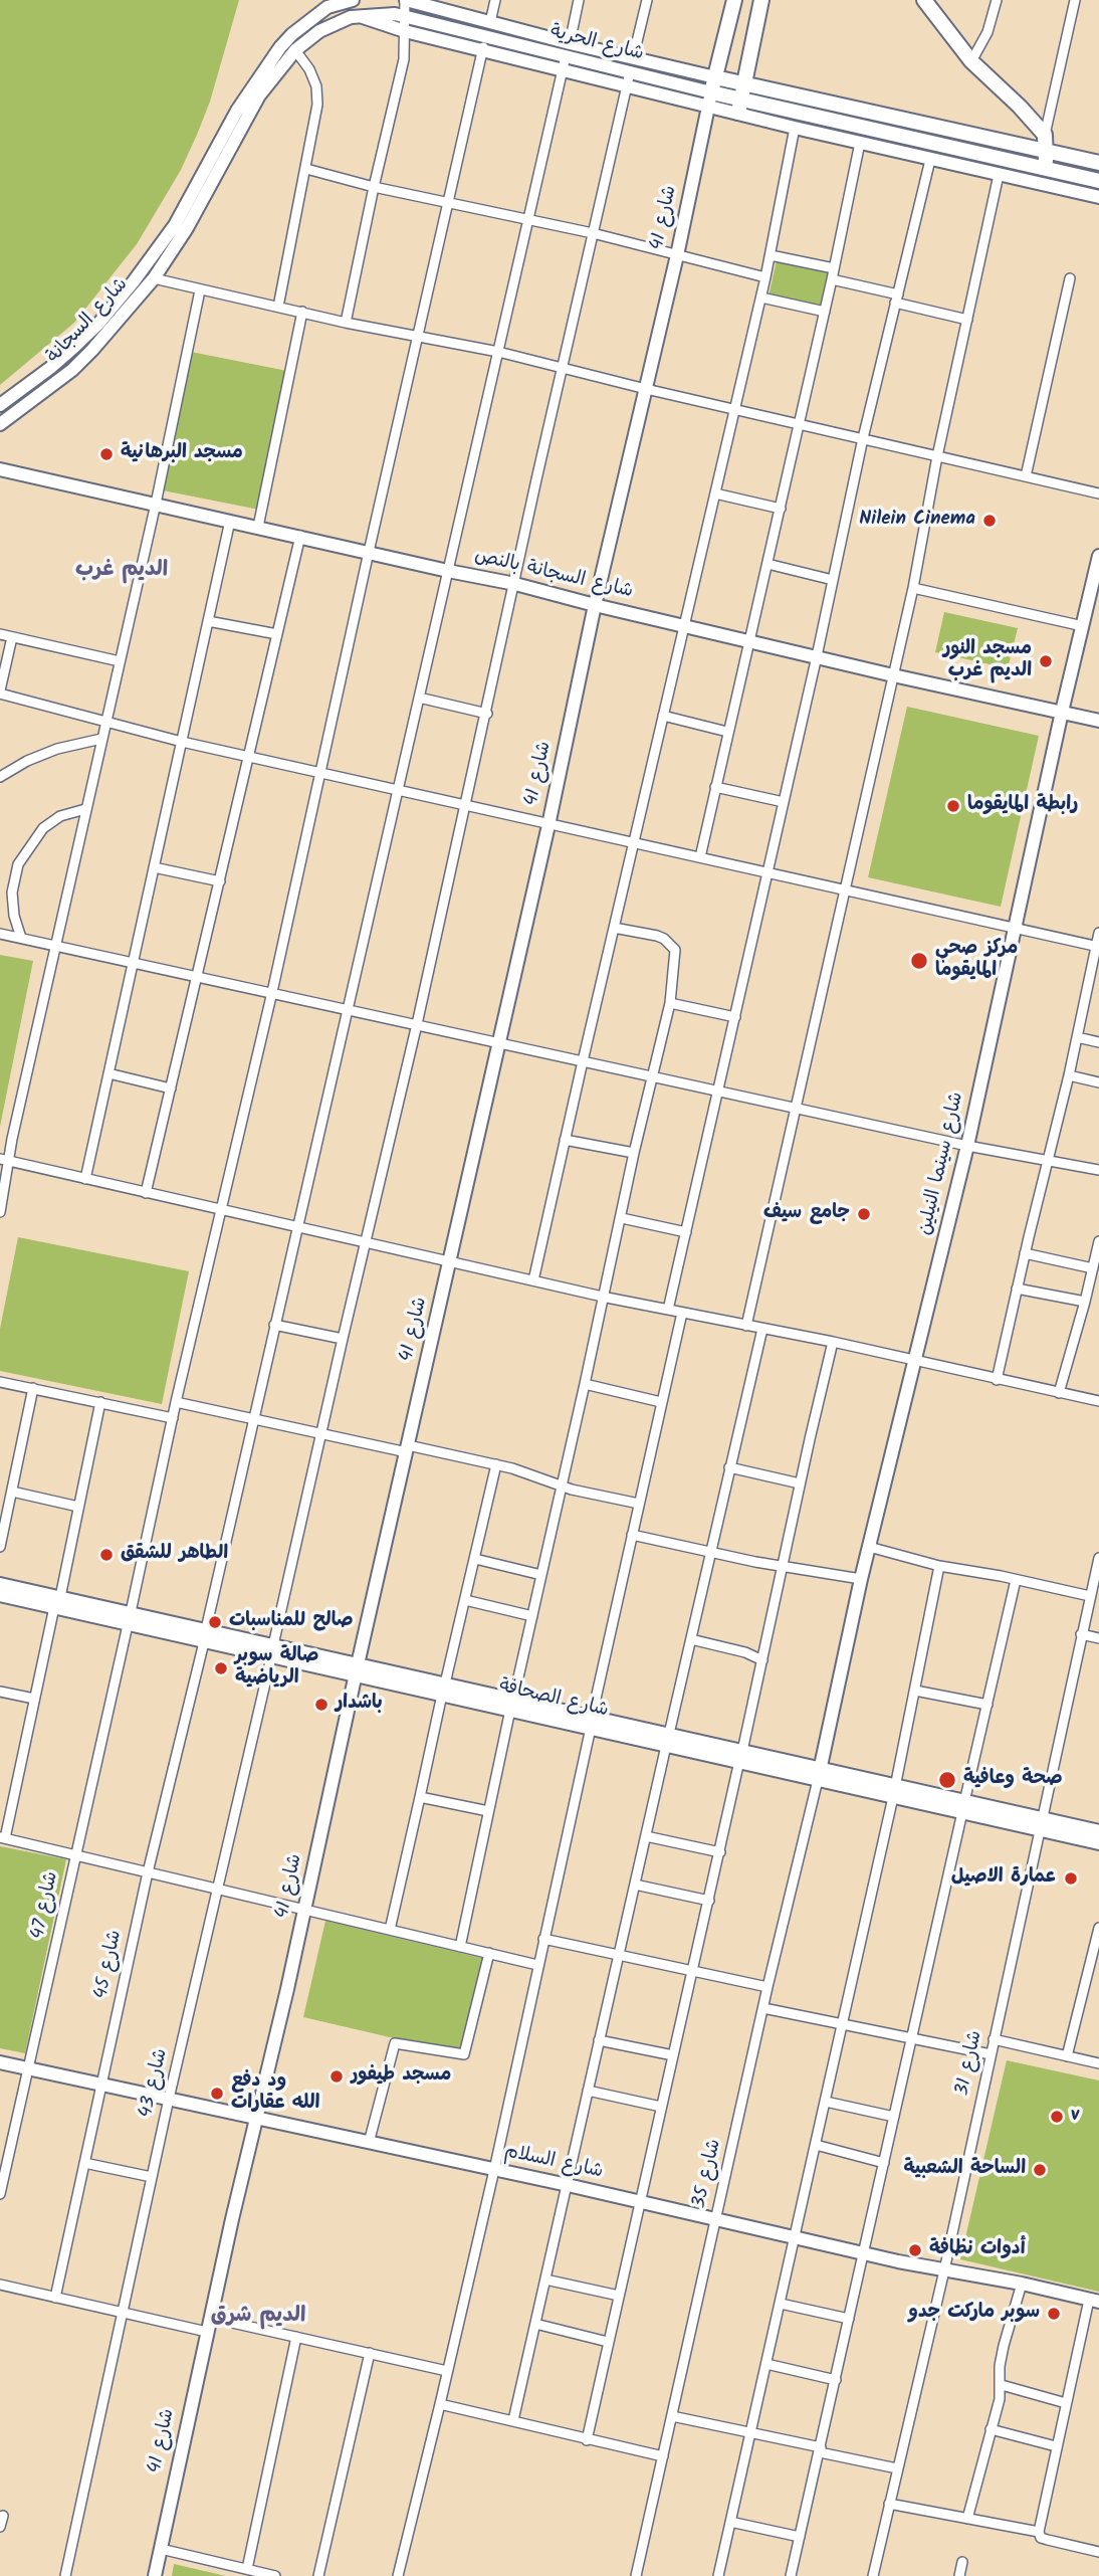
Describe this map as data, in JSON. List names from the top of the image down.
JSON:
{
  "streets": {
    "main road": [
      "شارع الحرية",
      "شارع 41",
      "شارع السجانة",
      "شارع السجانة بالنص",
      "شارع سينما النيلين",
      "شارع الصحافة",
      "شارع السلام"
    ],
    "street": [
      "شارع 47",
      "شارع 45",
      "شارع 31",
      "شارع 43",
      "شارع 35"
    ]
  },
  "crossings": [
    ["شارع الحرية", "شارع 41"],
    ["شارع الحرية", "شارع السجانة"],
    ["شارع الحرية", "شارع 47"],
    ["شارع الحرية", "شارع 45"],
    ["شارع الحرية", "شارع 43"],
    ["شارع 41", "شارع السجانة بالنص"],
    ["شارع 41", "شارع الصحافة"],
    ["شارع 41", "شارع السلام"],
    ["شارع السجانة بالنص", "شارع سينما النيلين"],
    ["شارع السجانة بالنص", "شارع 47"],
    ["شارع السجانة بالنص", "شارع 45"],
    ["شارع السجانة بالنص", "شارع 43"],
    ["شارع سينما النيلين", "شارع الصحافة"],
    ["شارع سينما النيلين", "شارع 35"],
    ["شارع الصحافة", "شارع 47"],
    ["شارع الصحافة", "شارع 45"],
    ["شارع الصحافة", "شارع 31"],
    ["شارع الصحافة", "شارع 43"],
    ["شارع الصحافة", "شارع 35"],
    ["شارع 47", "شارع السلام"],
    ["شارع 45", "شارع السلام"],
    ["شارع 31", "شارع السلام"],
    ["شارع 43", "شارع السلام"],
    ["شارع السلام", "شارع 35"]
  ],
  "districts": ["الديم غرب", "الديم شرق"],
  "places": [
    "مسجد البرهانية",
    "Nilein Cinema",
    "مسجد النور الديم غرب",
    "رابطة المايقوما",
    "مركز صحي المايقوما",
    "جامع سيف",
    "الطاهر للشقق",
    "صالح للمناسبات",
    "صالة سوبر الرياضية",
    "باشدار",
    "صحة وعافية",
    "عمارة الاصيل",
    "مسجد طيفور",
    "ود دفع الله عقارات",
    "v",
    "الساحة الشعبية",
    "أدوات نظافة",
    "سوبر ماركت جدو"
  ]
}
